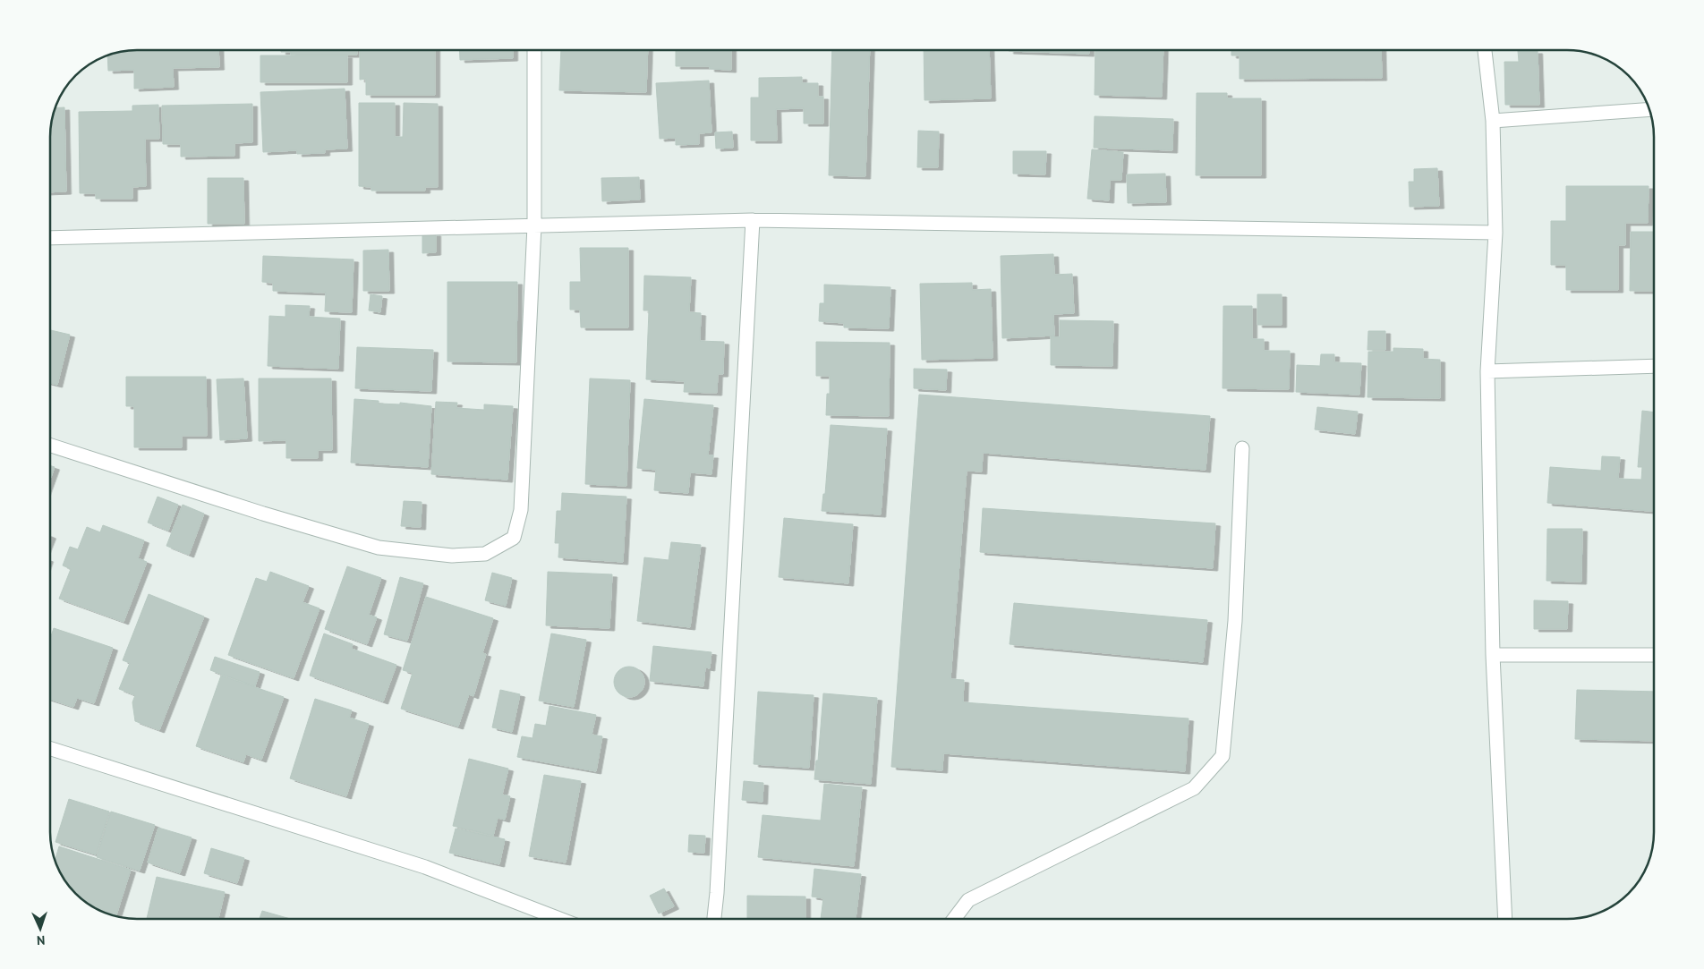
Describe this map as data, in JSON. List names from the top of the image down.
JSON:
{
  "north": "bottom"
}
